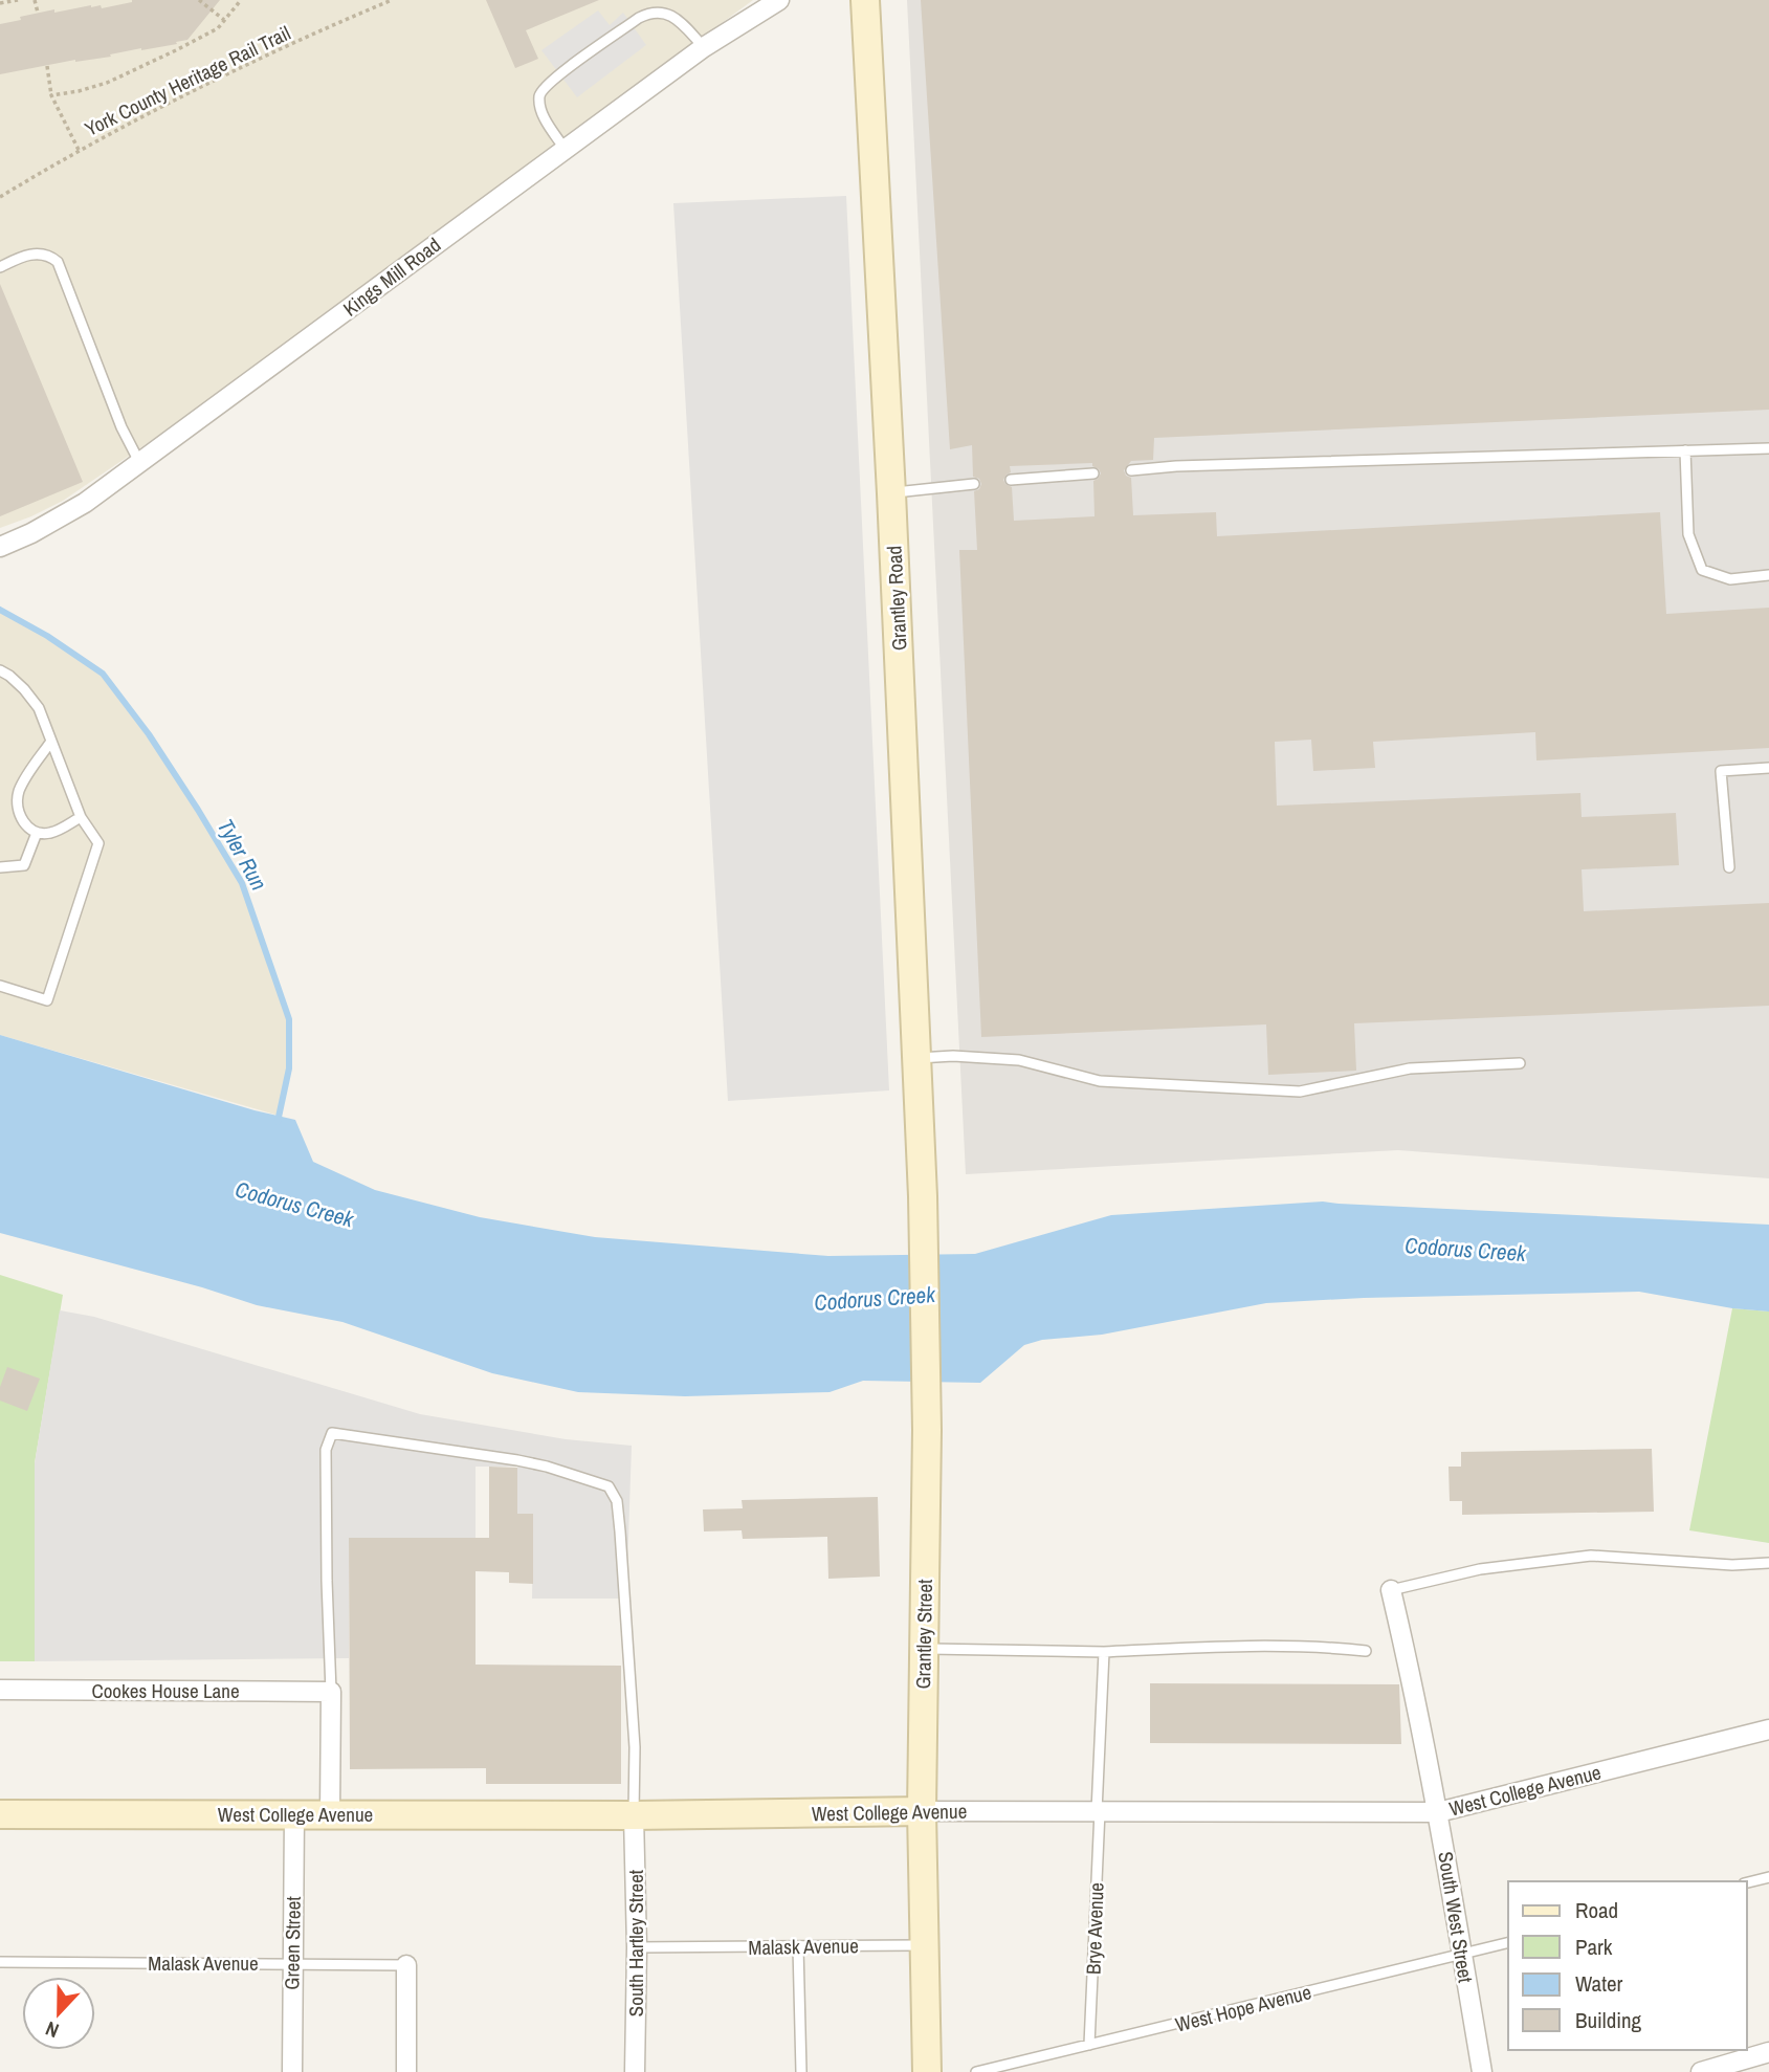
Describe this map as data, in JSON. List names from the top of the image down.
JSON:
{
  "streets": {
    "street": [
      "Kings Mill Road",
      "Grantley Road",
      "Grantley Street",
      "Cookes House Lane",
      "West College Avenue",
      "South West Street",
      "Green Street",
      "South Hartley Street"
    ],
    "lane": ["Brye Avenue", "Malask Avenue", "West Hope Avenue"],
    "path": ["York County Heritage Rail Trail"]
  },
  "crossings": [
    ["Grantley Road", "Grantley Street"],
    ["Grantley Street", "West College Avenue"],
    ["Grantley Street", "Malask Avenue"],
    ["West College Avenue", "South West Street"],
    ["West College Avenue", "Brye Avenue"],
    ["West College Avenue", "Green Street"],
    ["West College Avenue", "South Hartley Street"],
    ["South West Street", "West Hope Avenue"],
    ["Brye Avenue", "West Hope Avenue"],
    ["Green Street", "Malask Avenue"],
    ["South Hartley Street", "Malask Avenue"]
  ],
  "water": ["Tyler Run", "Codorus Creek"],
  "legend": [
    "Road",
    "Park",
    "Water",
    "Building"
  ],
  "north": "bottom"
}
